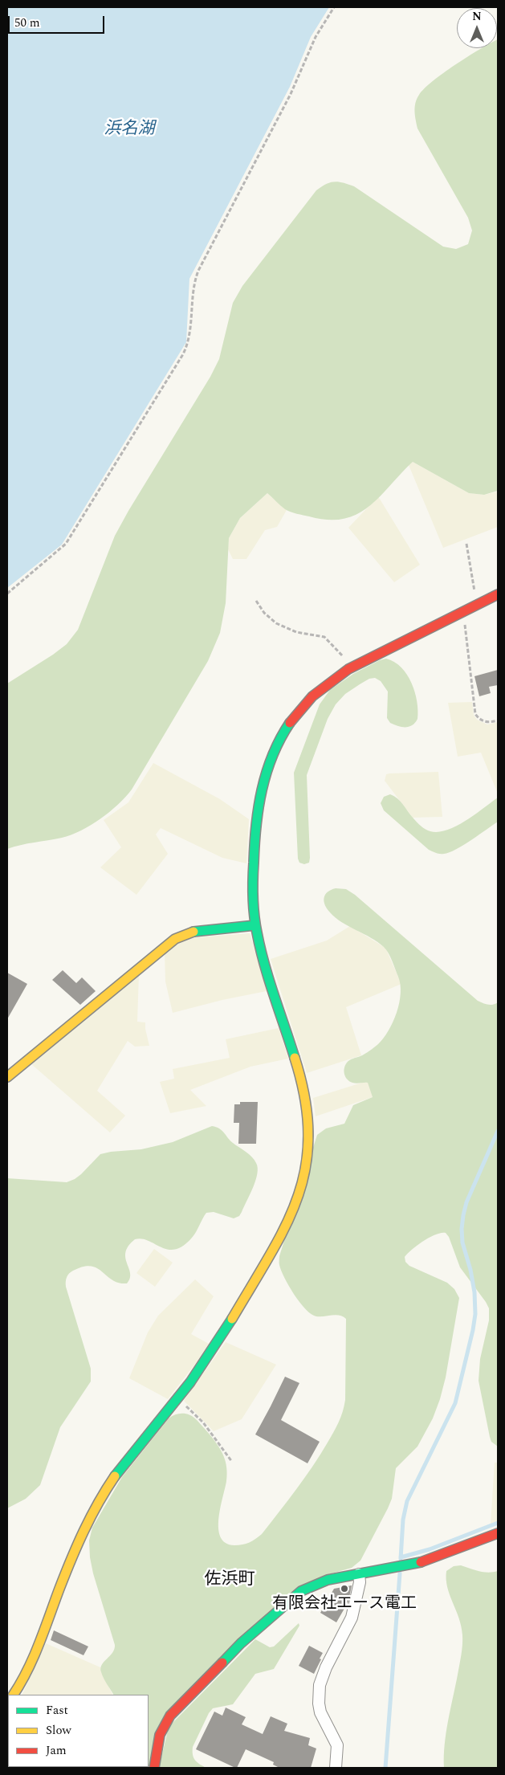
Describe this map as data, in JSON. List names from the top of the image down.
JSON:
{
  "districts": ["佐浜町"],
  "water": ["浜名湖"],
  "places": ["有限会社エース電工"],
  "legend": ["Fast", "Slow", "Jam"],
  "scale_bar": "50 m",
  "north": "top"
}
